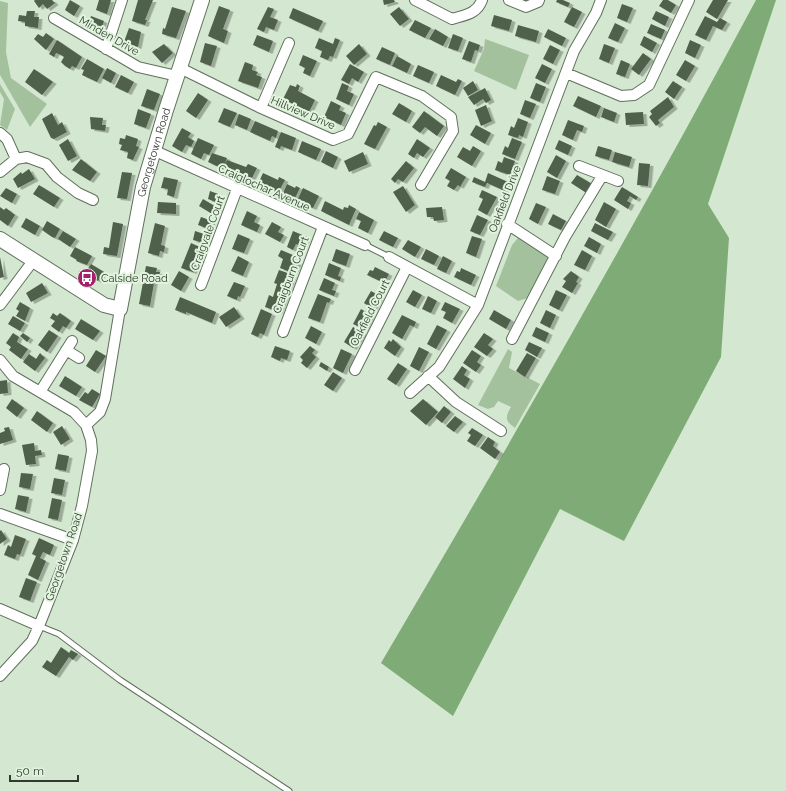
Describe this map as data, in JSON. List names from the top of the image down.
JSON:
{
  "streets": {
    "street": [
      "Minden Drive",
      "Hillview Drive",
      "Georgetown Road",
      "Craiglochar Avenue",
      "Oakfield Drive",
      "Craigvale Court",
      "Craigburn Court",
      "Oakfield Court"
    ]
  },
  "crossings": [
    ["Minden Drive", "Hillview Drive"],
    ["Minden Drive", "Georgetown Road"],
    ["Hillview Drive", "Georgetown Road"],
    ["Georgetown Road", "Craiglochar Avenue"],
    ["Craiglochar Avenue", "Craigvale Court"],
    ["Craiglochar Avenue", "Craigburn Court"]
  ],
  "places": {
    "bus stop": ["Calside Road"]
  },
  "scale_bar": "50 m"
}
